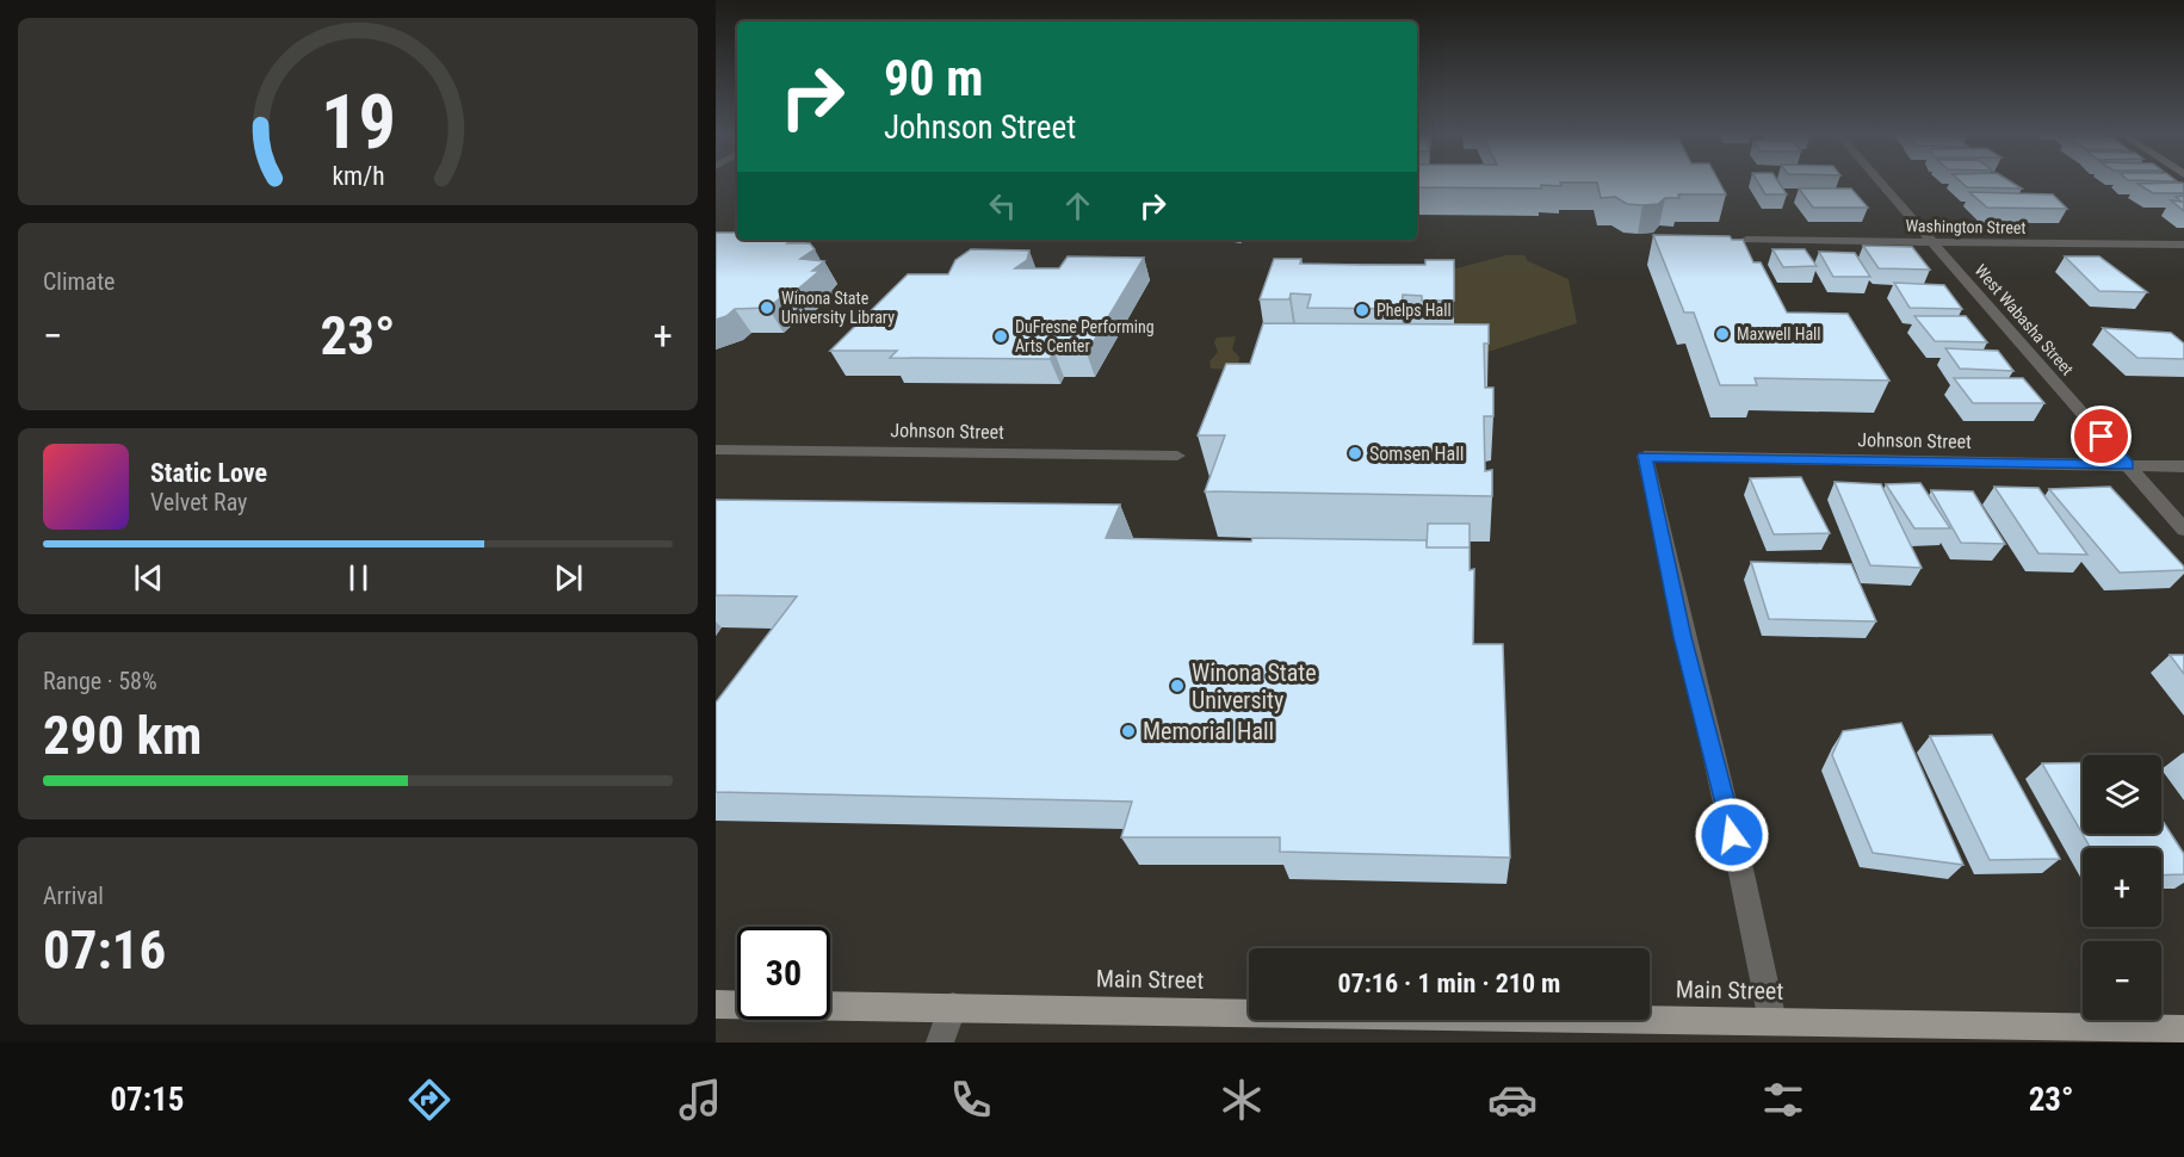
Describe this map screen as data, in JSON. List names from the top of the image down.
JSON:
{
  "streets": {
    "main road": ["Main Street"],
    "street": ["Washington Street", "West Wabasha Street", "Johnson Street"]
  },
  "crossings": [
    ["Washington Street", "West Wabasha Street"],
    ["West Wabasha Street", "Johnson Street"],
    ["Johnson Street", "Main Street"]
  ],
  "places": [
    "Winona State University Library",
    "Phelps Hall",
    "Maxwell Hall",
    "DuFresne Performing Arts Center",
    "Somsen Hall",
    "Winona State University",
    "Memorial Hall"
  ],
  "page": {
    "turn": ["90 m", "Johnson Street"],
    "tile": [
      "Climate",
      ["Range · 58%", "290 km"],
      ["Arrival", "07:16"]
    ],
    "heat": ["−", "23°", "+"],
    "song": ["Static Love", "Velvet Ray"],
    "map_buttons": ["+", "−"],
    "limit": "30",
    "trip": "07:16 · 1 min · 210 m",
    "tabs": ["07:15", "23°"],
    "gauge": ["19", "km/h"]
  }
}
